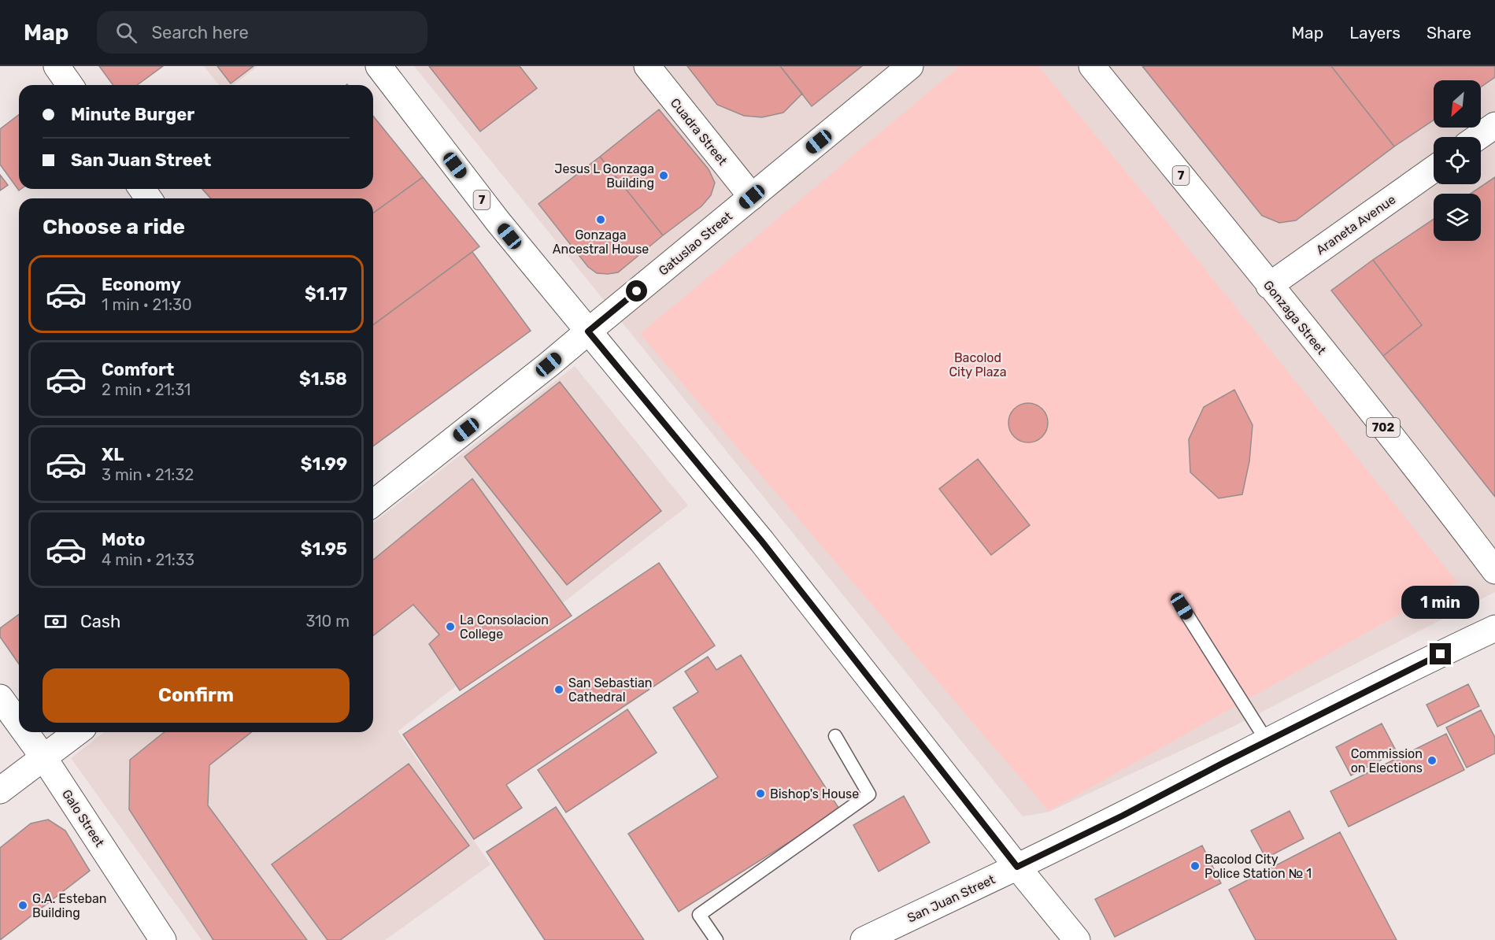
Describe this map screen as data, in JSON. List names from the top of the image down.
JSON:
{
  "streets": {
    "main road": [
      "Cuadra Street",
      "7",
      "Araneta Avenue",
      "Gatuslao Street",
      "Gonzaga Street",
      "702",
      "Galo Street",
      "San Juan Street"
    ]
  },
  "crossings": [
    ["Cuadra Street", "Gatuslao Street"],
    ["7", "Gatuslao Street"],
    ["Araneta Avenue", "Gonzaga Street"]
  ],
  "parks": ["Bacolod City Plaza"],
  "places": [
    "Jesus L Gonzaga Building",
    "Gonzaga Ancestral House",
    "La Consolacion College",
    "San Sebastian Cathedral",
    "Commission on Elections",
    "Bishop's House",
    "Bacolod City Police Station № 1",
    "G.A. Esteban Building"
  ],
  "north": "bottom left",
  "page": {
    "header": "Map",
    "search": "Search here",
    "nav": ["Map", "Layers", "Share"],
    "banner": ["Minute Burger", "San Juan Street"],
    "heading": "Choose a ride",
    "list": [
      {
        "name": "Economy",
        "note": "1 min · 21:30",
        "value": "$1.17"
      },
      {
        "name": "Comfort",
        "note": "2 min · 21:31",
        "value": "$1.58"
      },
      {
        "name": "XL",
        "note": "3 min · 21:32",
        "value": "$1.99"
      },
      {
        "name": "Moto",
        "note": "4 min · 21:33",
        "value": "$1.95"
      }
    ],
    "bubble": "1 min",
    "pay": ["Cash", "310 m"],
    "buttons": "Confirm"
  }
}
